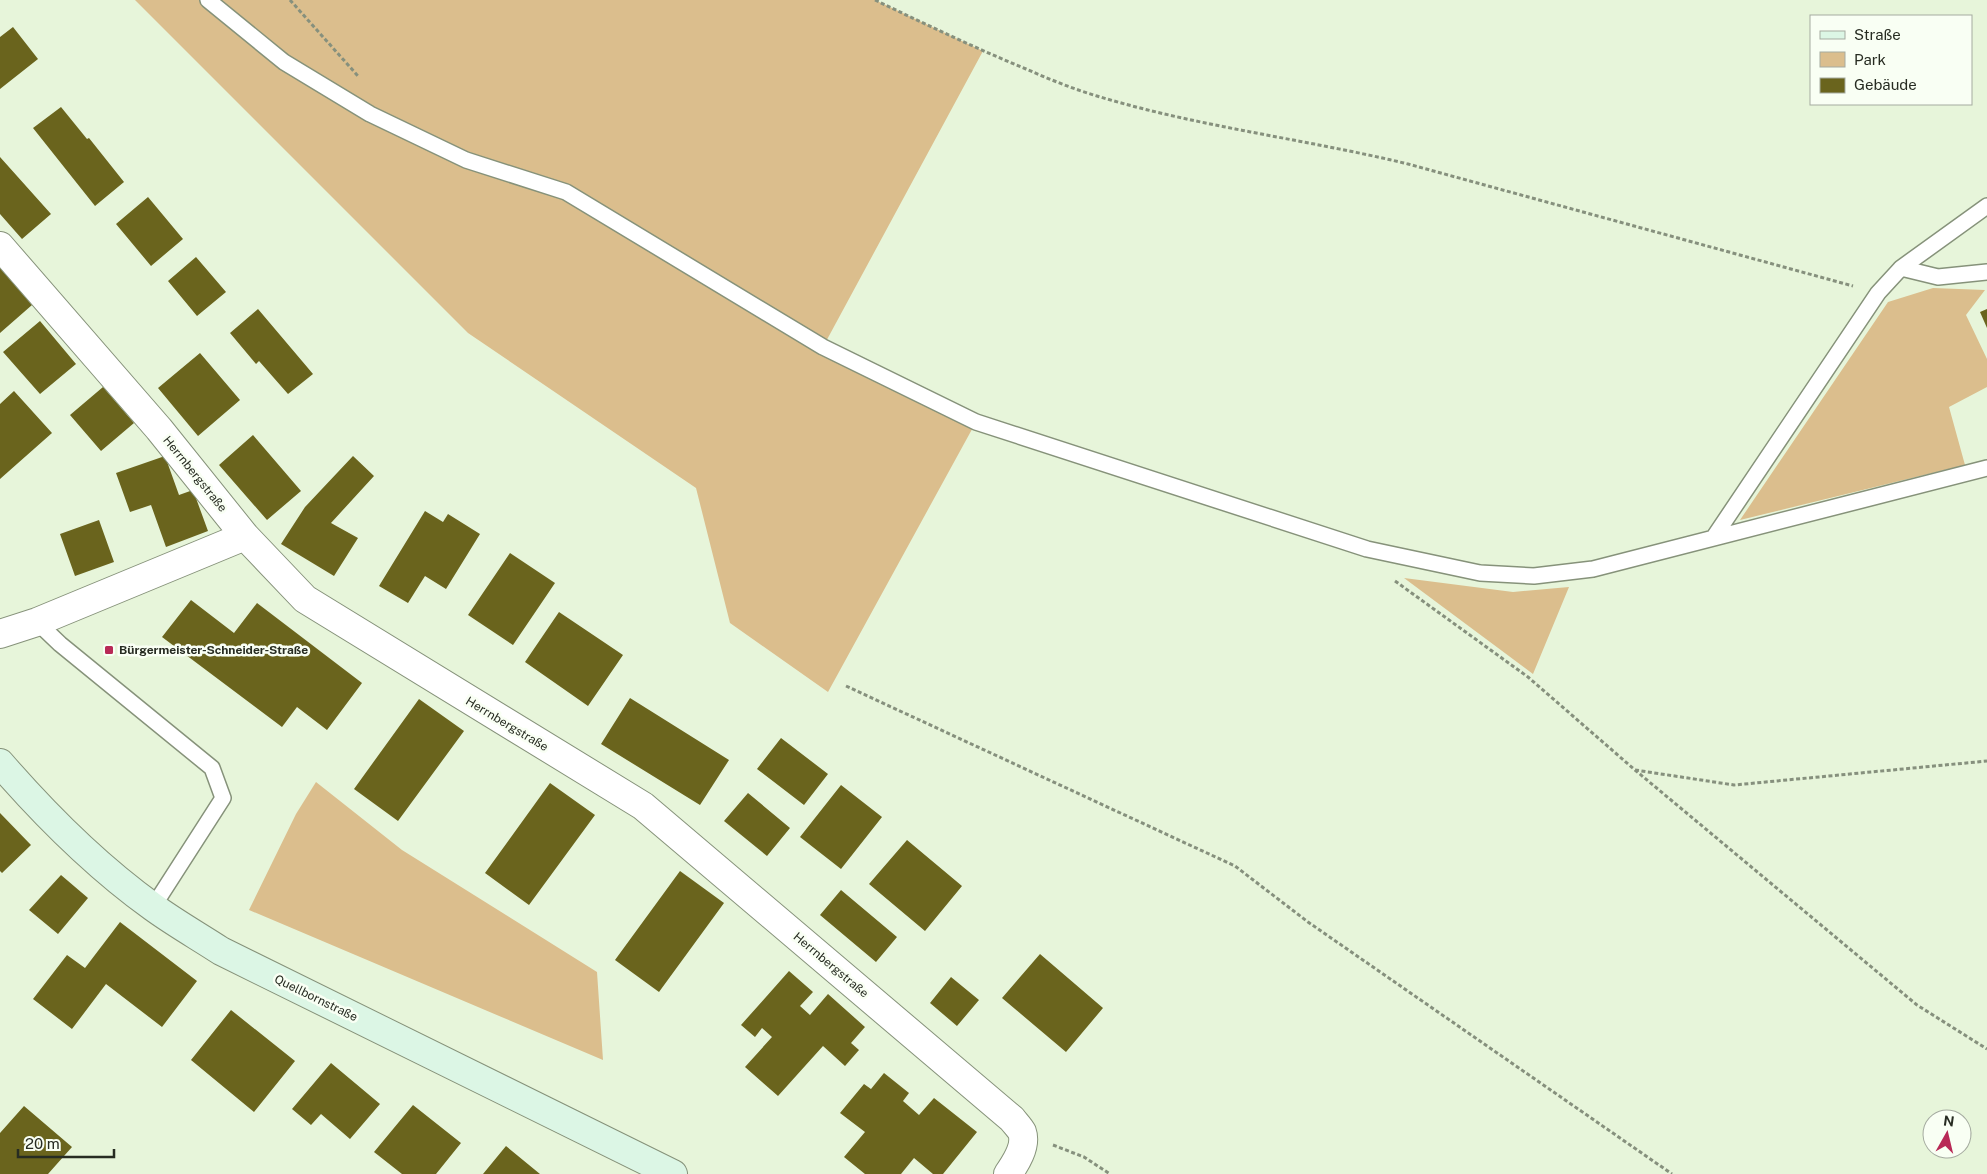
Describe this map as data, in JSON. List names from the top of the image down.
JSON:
{
  "streets": {
    "main road": ["Quellbornstraße"],
    "street": ["Herrnbergstraße"]
  },
  "places": {
    "transit": ["Bürgermeister-Schneider-Straße"]
  },
  "legend": ["Straße", "Park", "Gebäude"],
  "scale_bar": "20 m",
  "north": "top"
}
